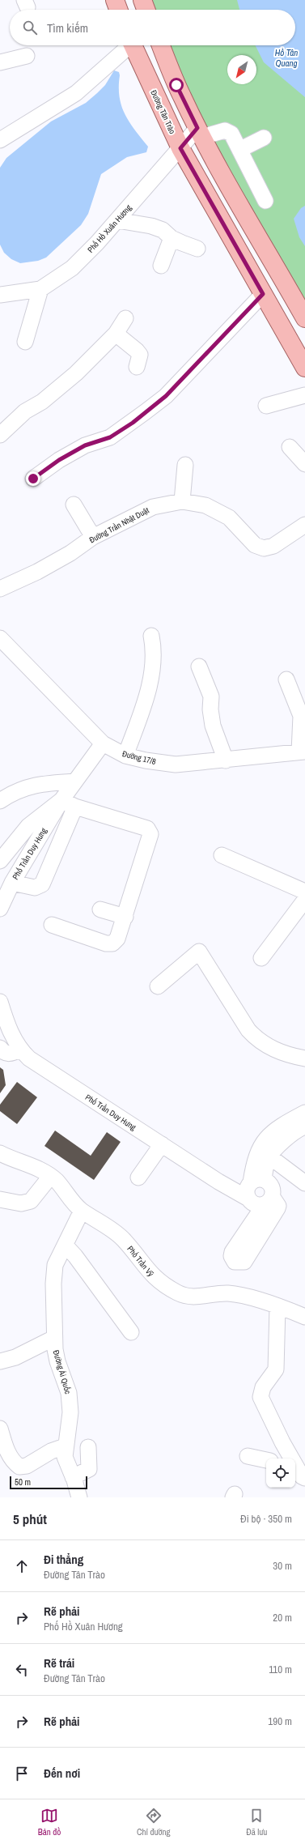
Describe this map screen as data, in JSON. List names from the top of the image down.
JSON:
{
  "streets": {
    "main road": ["Đường Tân Trào"],
    "street": [
      "Phố Hồ Xuân Hương",
      "Đường Trần Nhật Duật",
      "Đường 17/8",
      "Phố Trần Duy Hưng",
      "Phố Trần Vỹ",
      "Đường Ái Quốc"
    ]
  },
  "crossings": [
    ["Đường Tân Trào", "Phố Hồ Xuân Hương"],
    ["Phố Trần Vỹ", "Đường Ái Quốc"]
  ],
  "water": ["Hồ Tân Quang"],
  "scale_bar": "50 m",
  "north": "bottom left",
  "page": {
    "search": "Tìm kiếm",
    "scale": "50 m",
    "heading": ["5 phút", "Đi bộ · 350 m"],
    "list": [
      ["Đi thẳng", "Đường Tân Trào", "30 m"],
      ["Rẽ phải", "Phố Hồ Xuân Hương", "20 m"],
      ["Rẽ trái", "Đường Tân Trào", "110 m"],
      ["Rẽ phải", "190 m"],
      "Đến nơi"
    ],
    "nav": ["Bản đồ", "Chỉ đường", "Đã lưu"]
  }
}
